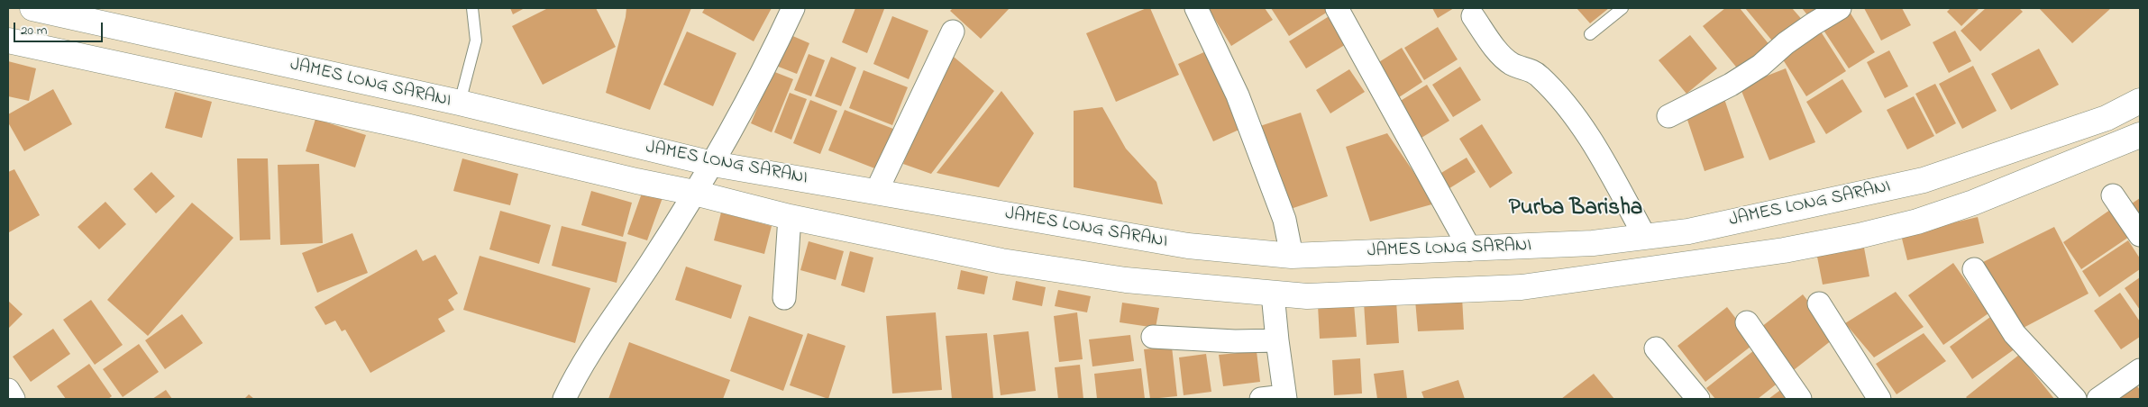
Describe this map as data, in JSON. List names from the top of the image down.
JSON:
{
  "streets": {
    "main road": ["JAMES LONG SARANI"]
  },
  "districts": ["Purba Barisha"],
  "scale_bar": "20 m"
}
